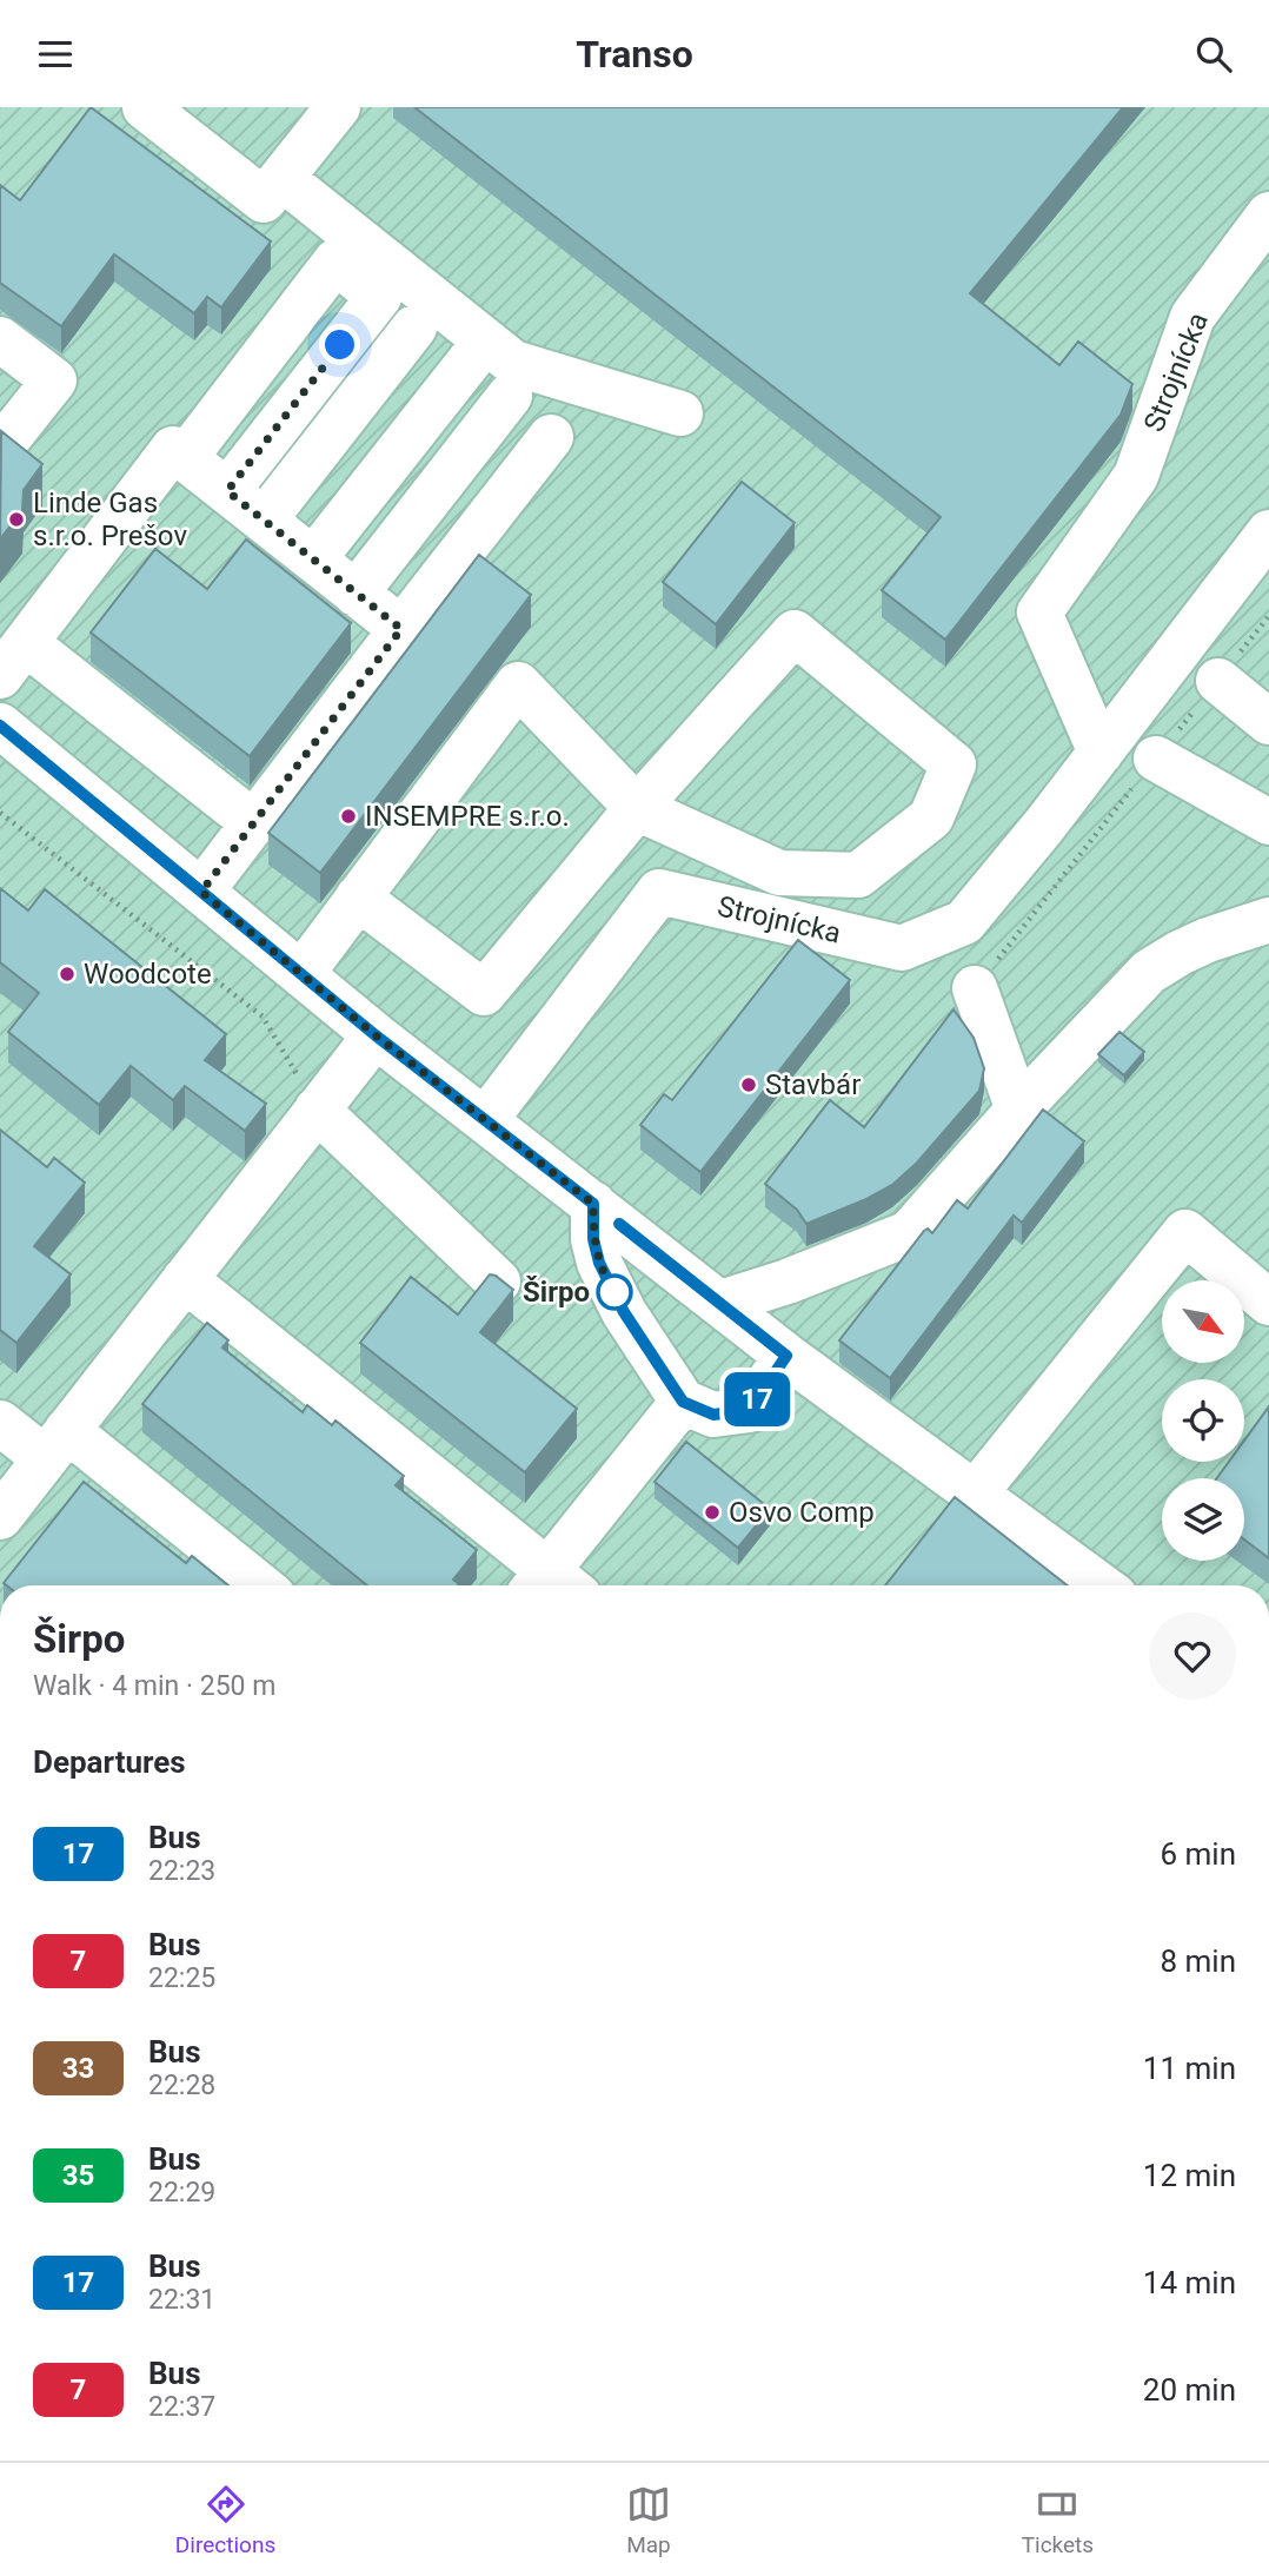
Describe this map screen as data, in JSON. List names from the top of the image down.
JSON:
{
  "streets": {
    "street": ["Strojnícka"]
  },
  "places": [
    "Linde Gas s.r.o. Prešov",
    "INSEMPRE s.r.o.",
    "Woodcote",
    "Stavbár",
    "Širpo",
    "Osvo Comp"
  ],
  "lines": ["bus line 17"],
  "north": "bottom right",
  "page": {
    "header": "Transo",
    "on_map": "17",
    "heading": [
      ["Širpo", "Walk · 4 min · 250 m"],
      "Departures"
    ],
    "list": [
      {
        "mark": "17",
        "name": "Bus",
        "note": "22:23",
        "value": "6 min"
      },
      {
        "mark": "7",
        "name": "Bus",
        "note": "22:25",
        "value": "8 min"
      },
      {
        "mark": "33",
        "name": "Bus",
        "note": "22:28",
        "value": "11 min"
      },
      {
        "mark": "35",
        "name": "Bus",
        "note": "22:29",
        "value": "12 min"
      },
      {
        "mark": "17",
        "name": "Bus",
        "note": "22:31",
        "value": "14 min"
      },
      {
        "mark": "7",
        "name": "Bus",
        "note": "22:37",
        "value": "20 min"
      }
    ],
    "tabs": ["Directions", "Map", "Tickets"]
  }
}
